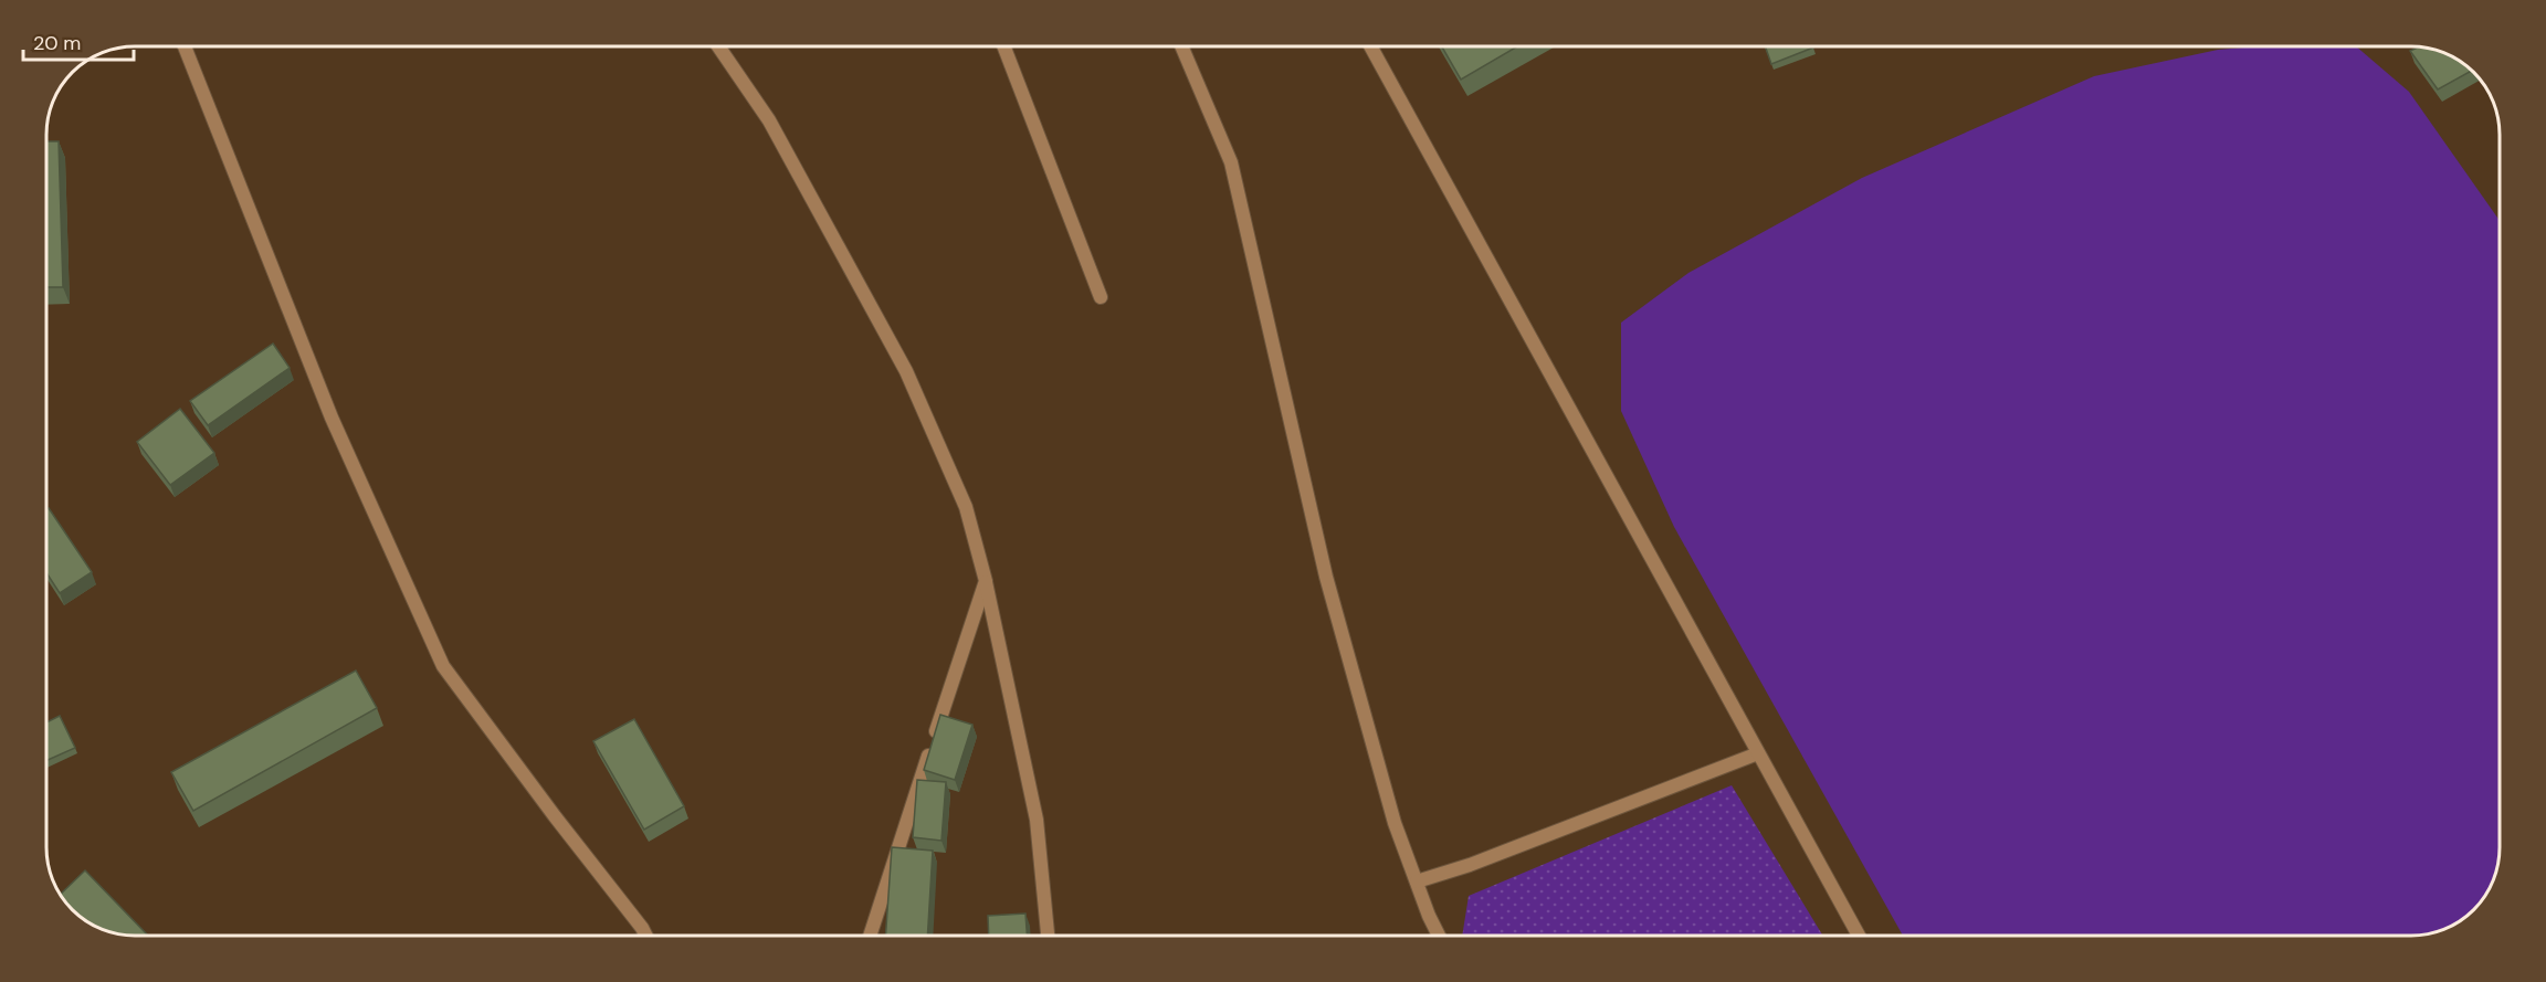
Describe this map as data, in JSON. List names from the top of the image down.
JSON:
{
  "scale_bar": "20 m"
}
